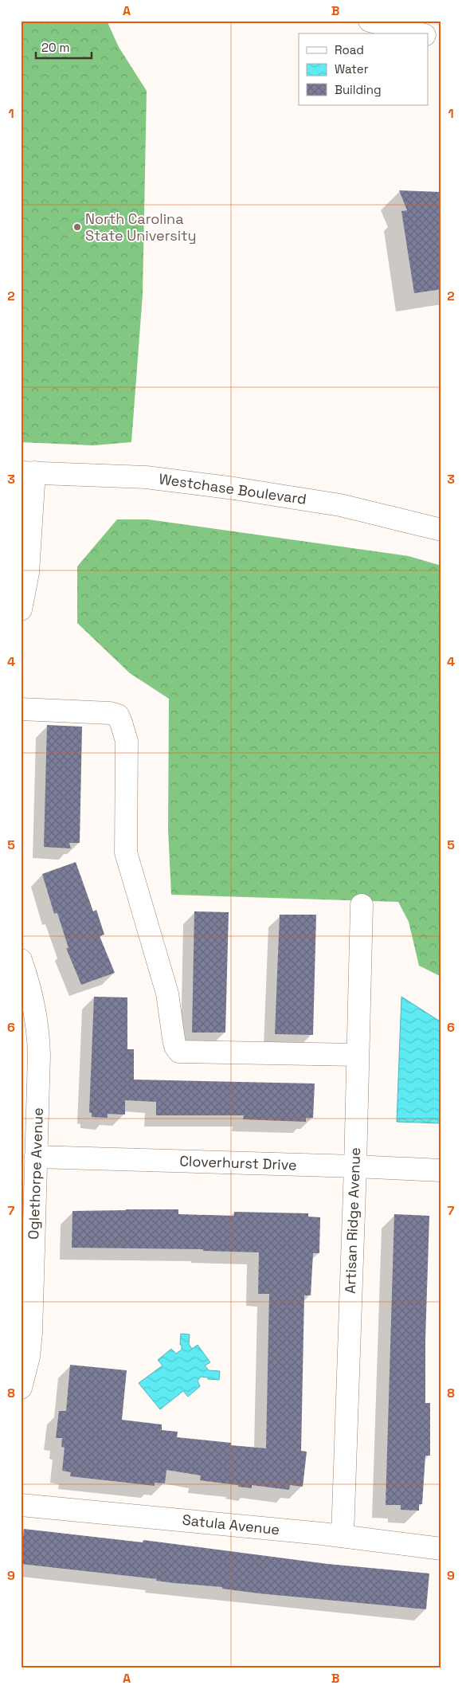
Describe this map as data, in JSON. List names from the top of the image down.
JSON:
{
  "streets": {
    "main road": [
      "Westchase Boulevard",
      "Cloverhurst Drive",
      "Oglethorpe Avenue",
      "Artisan Ridge Avenue",
      "Satula Avenue"
    ]
  },
  "crossings": [
    ["Cloverhurst Drive", "Oglethorpe Avenue"],
    ["Cloverhurst Drive", "Artisan Ridge Avenue"],
    ["Artisan Ridge Avenue", "Satula Avenue"]
  ],
  "places": ["North Carolina State University"],
  "legend": ["Road", "Water", "Building"],
  "scale_bar": "20 m",
  "grid": {
    "columns": ["A", "B"],
    "rows": [
      "1",
      "2",
      "3",
      "4",
      "5",
      "6",
      "7",
      "8",
      "9"
    ]
  }
}
